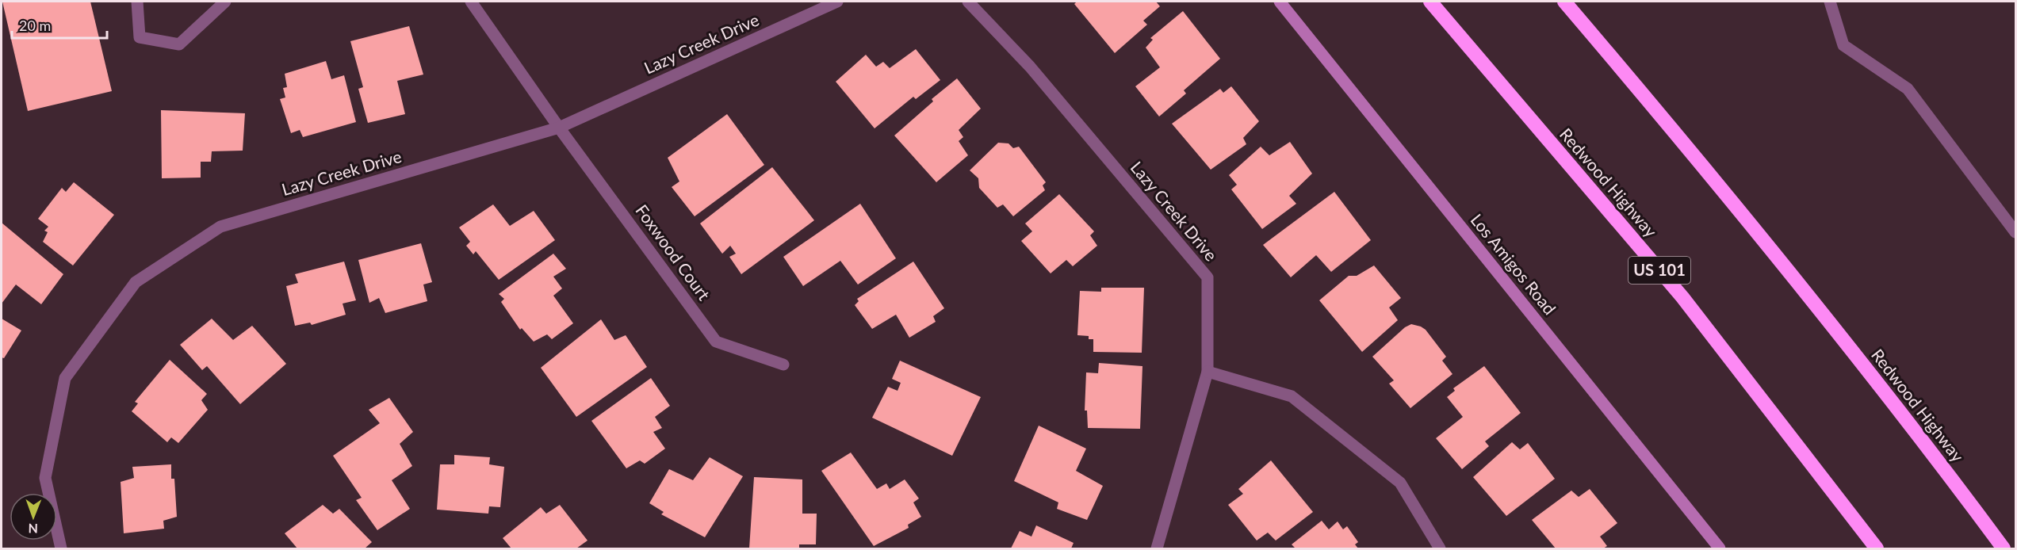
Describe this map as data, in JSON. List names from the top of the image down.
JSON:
{
  "streets": {
    "highway": ["Redwood Highway", "US 101"],
    "street": ["Lazy Creek Drive", "Foxwood Court", "Los Amigos Road"]
  },
  "crossings": [
    ["Lazy Creek Drive", "Foxwood Court"]
  ],
  "scale_bar": "20 m",
  "north": "bottom"
}
